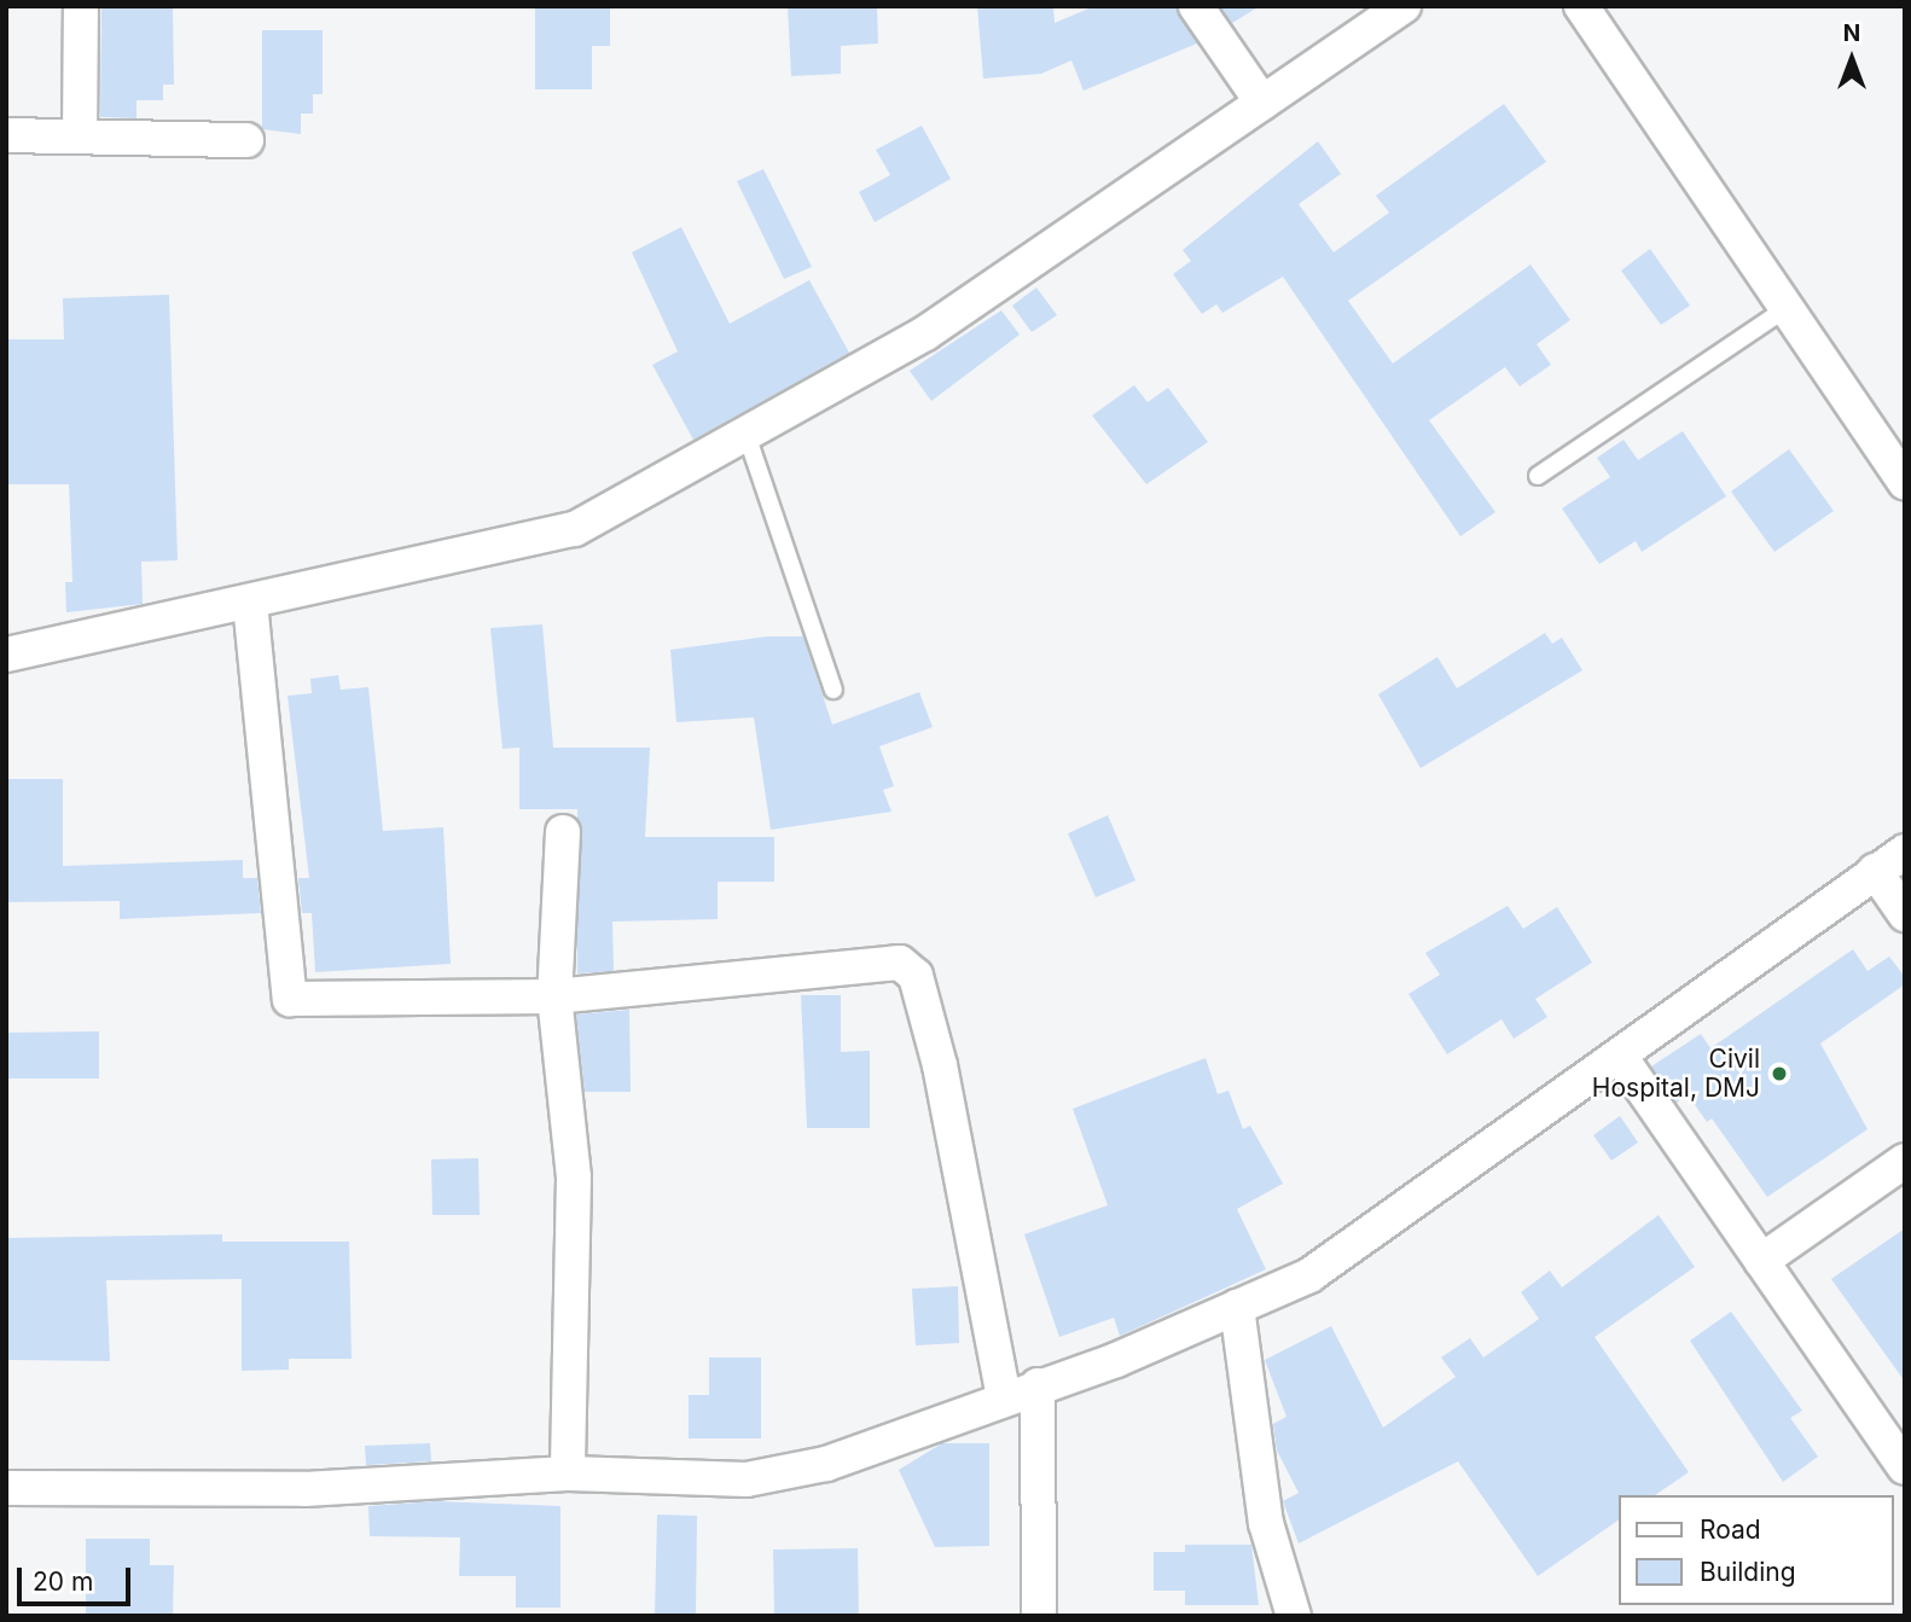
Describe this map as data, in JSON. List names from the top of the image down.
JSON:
{
  "places": ["Civil Hospital, DMJ"],
  "legend": ["Road", "Building"],
  "scale_bar": "20 m",
  "north": "top"
}
